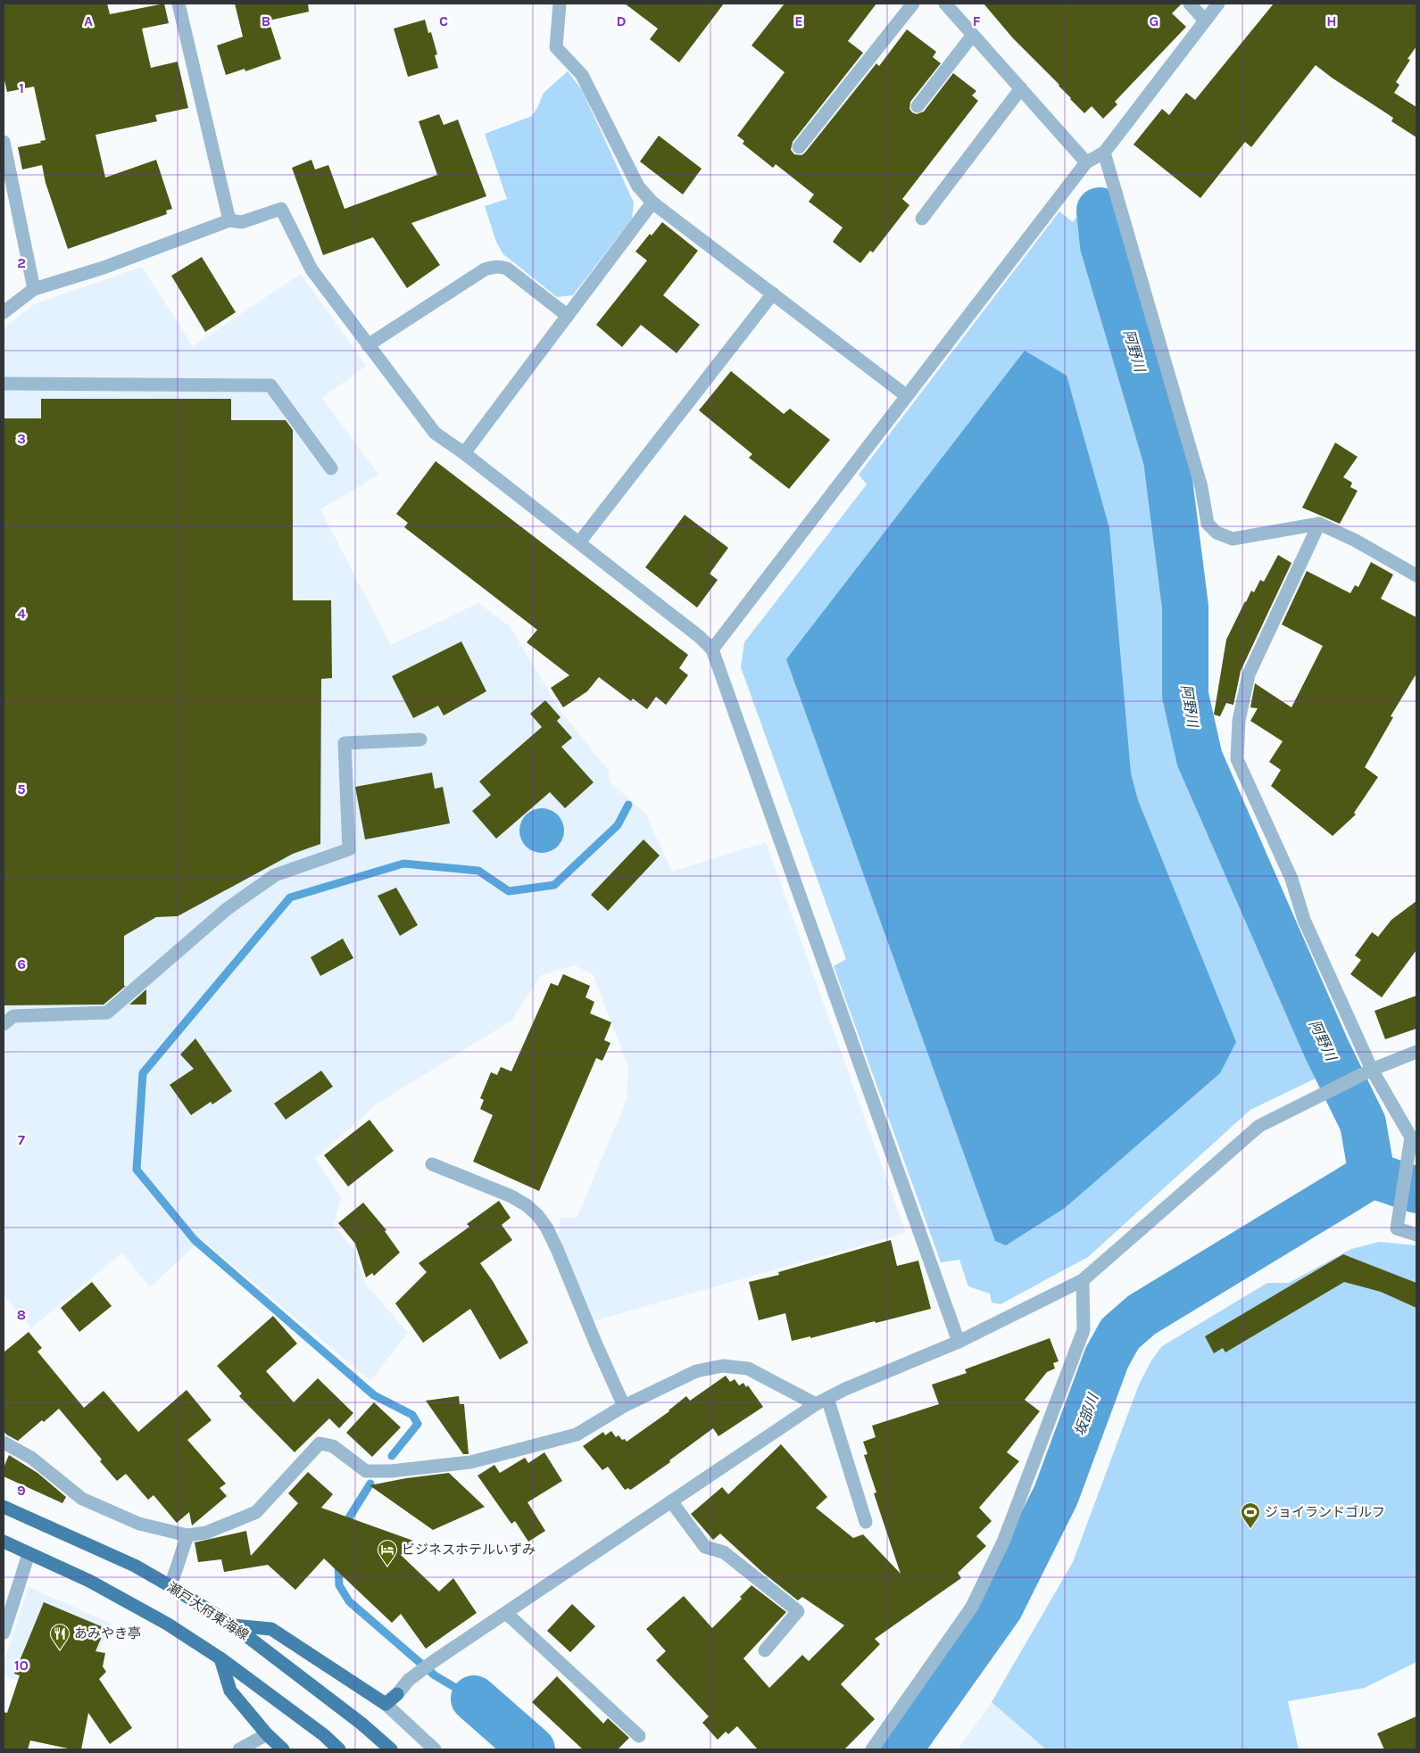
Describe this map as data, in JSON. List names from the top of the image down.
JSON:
{
  "streets": {
    "main road": ["瀬戸大府東海線"]
  },
  "water": ["阿野川", "坂部川"],
  "places": {
    "sports": ["ジョイランドゴルフ"],
    "hotel": ["ビジネスホテルいずみ"],
    "restaurant": ["あみやき亭"]
  },
  "grid": {
    "columns": [
      "A",
      "B",
      "C",
      "D",
      "E",
      "F",
      "G",
      "H"
    ],
    "rows": [
      "1",
      "2",
      "3",
      "4",
      "5",
      "6",
      "7",
      "8",
      "9",
      "10"
    ]
  }
}
